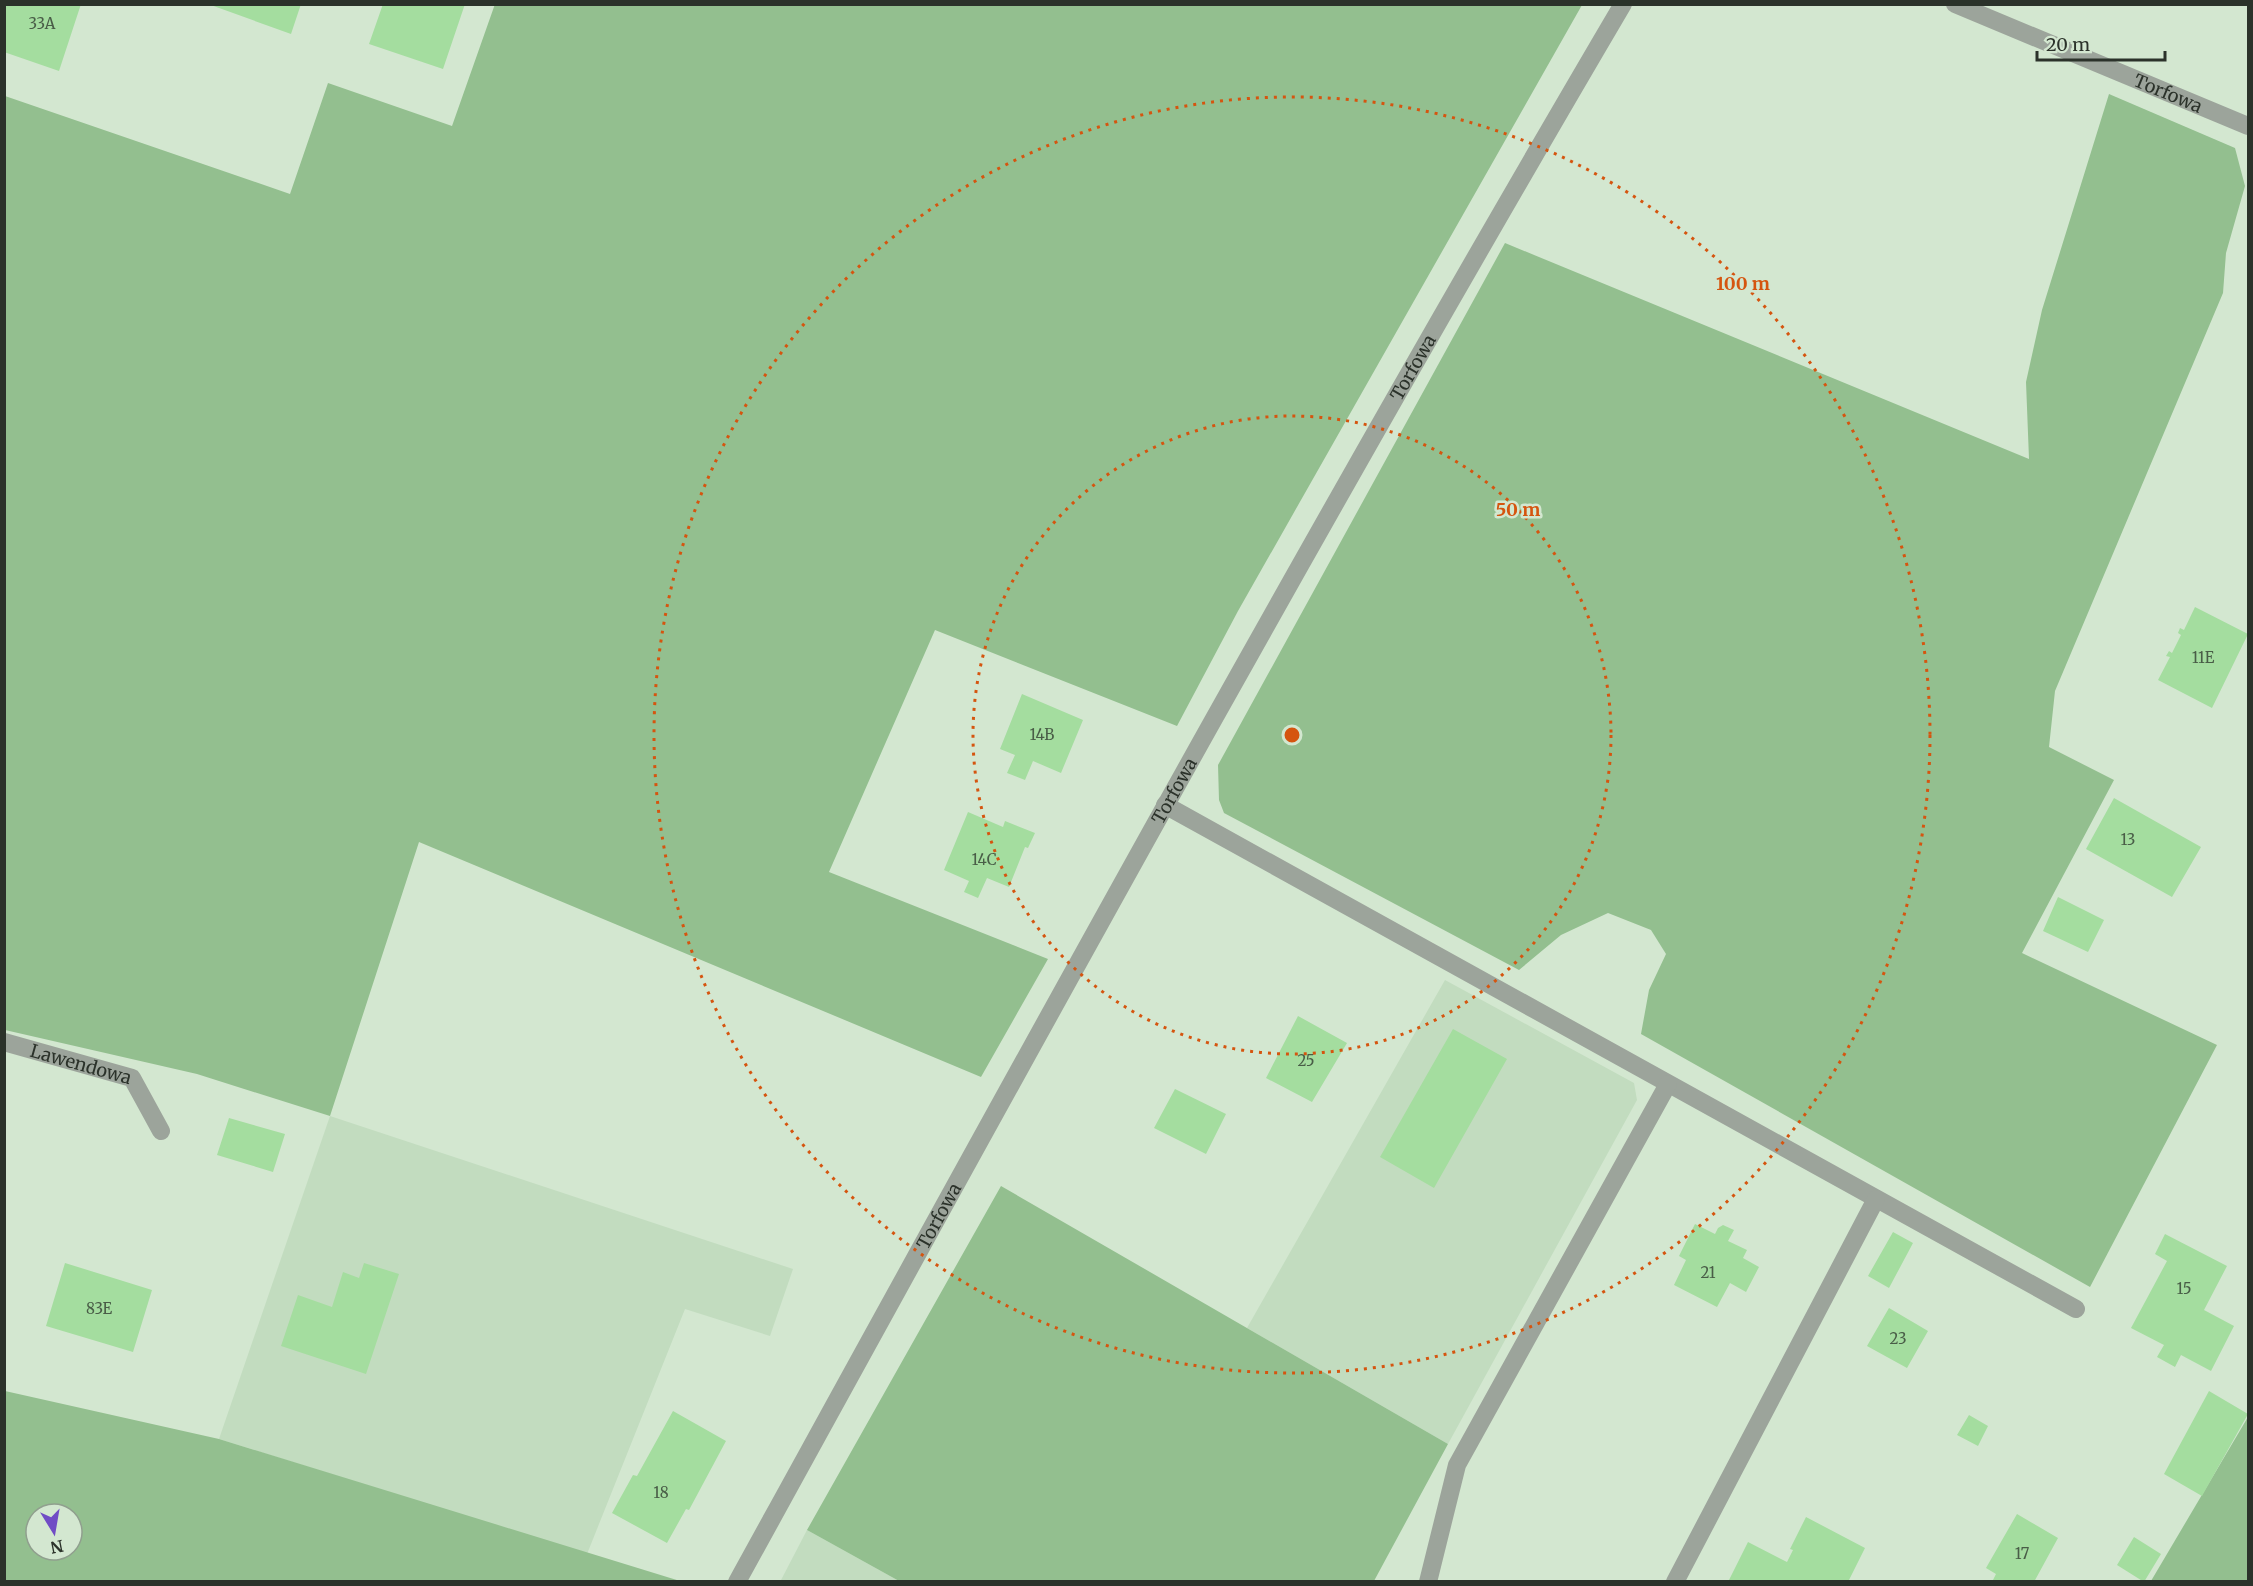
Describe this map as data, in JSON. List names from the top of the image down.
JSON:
{
  "streets": {
    "street": ["Torfowa", "Lawendowa"]
  },
  "house_numbers": [
    "33A",
    "11E",
    "14B",
    "13",
    "14C",
    "25",
    "21",
    "15",
    "83E",
    "23",
    "18",
    "17"
  ],
  "scale_bar": "20 m",
  "north": "bottom",
  "rings": ["100 m", "50 m"]
}
